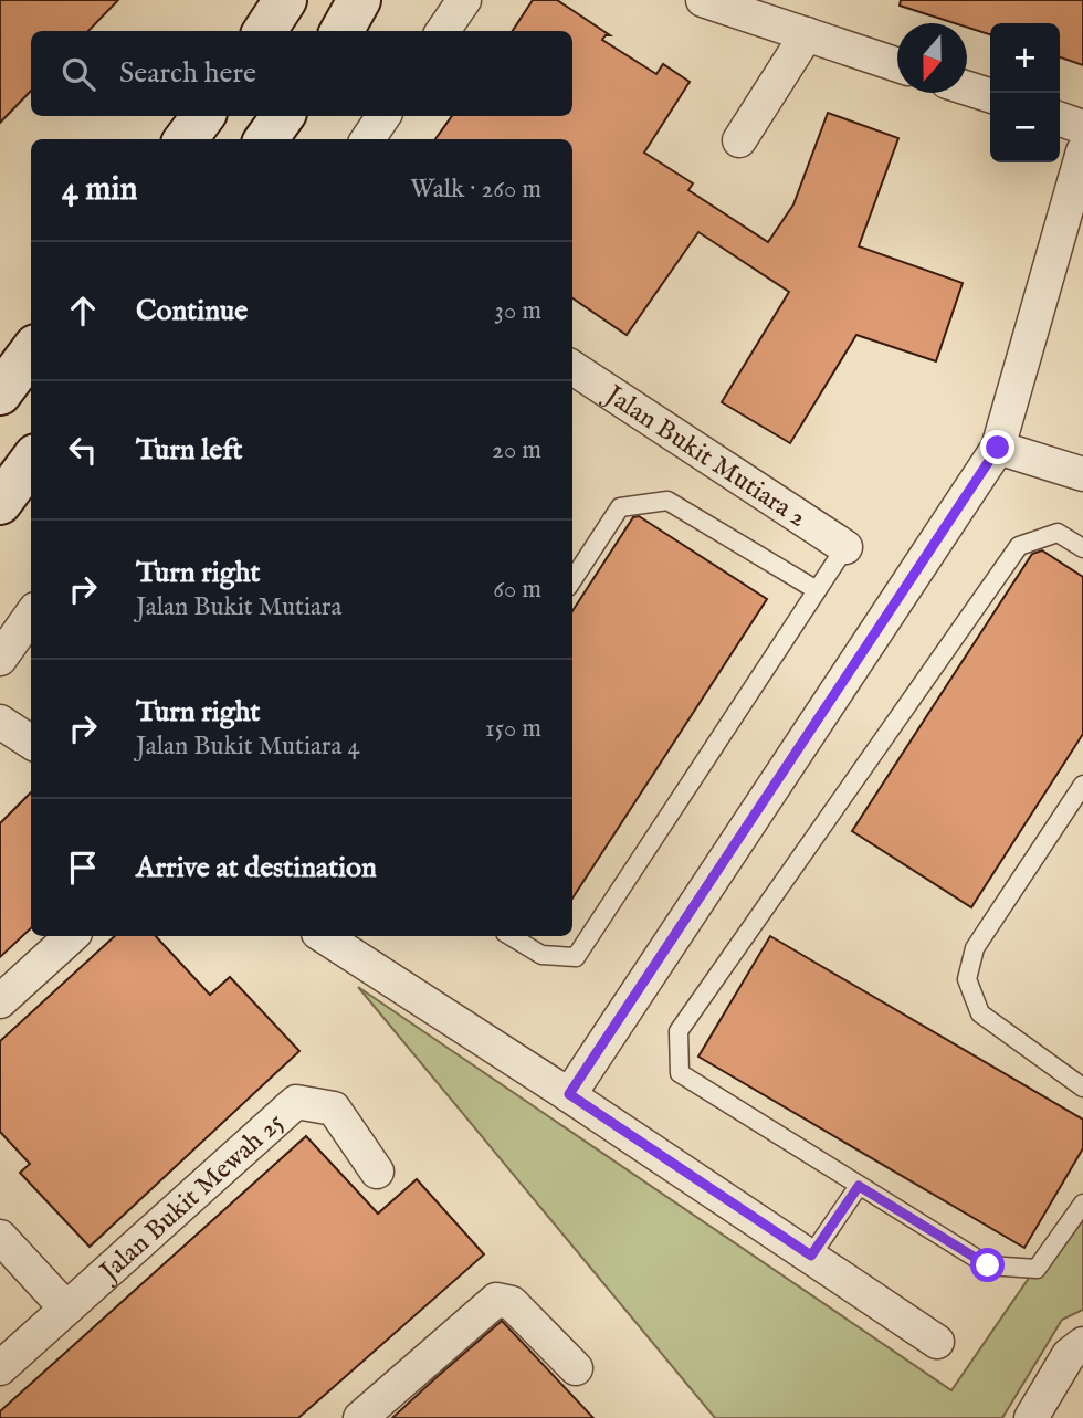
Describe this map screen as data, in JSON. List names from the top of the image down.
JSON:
{
  "streets": {
    "street": ["Jalan Bukit Mutiara 2", "Jalan Bukit Mewah 25"]
  },
  "north": "bottom",
  "page": {
    "map_buttons": ["+", "−"],
    "search": "Search here",
    "heading": ["4 min", "Walk · 260 m"],
    "list": [
      ["Continue", "30 m"],
      ["Turn left", "20 m"],
      ["Turn right", "Jalan Bukit Mutiara", "60 m"],
      ["Turn right", "Jalan Bukit Mutiara 4", "150 m"],
      "Arrive at destination"
    ]
  }
}
